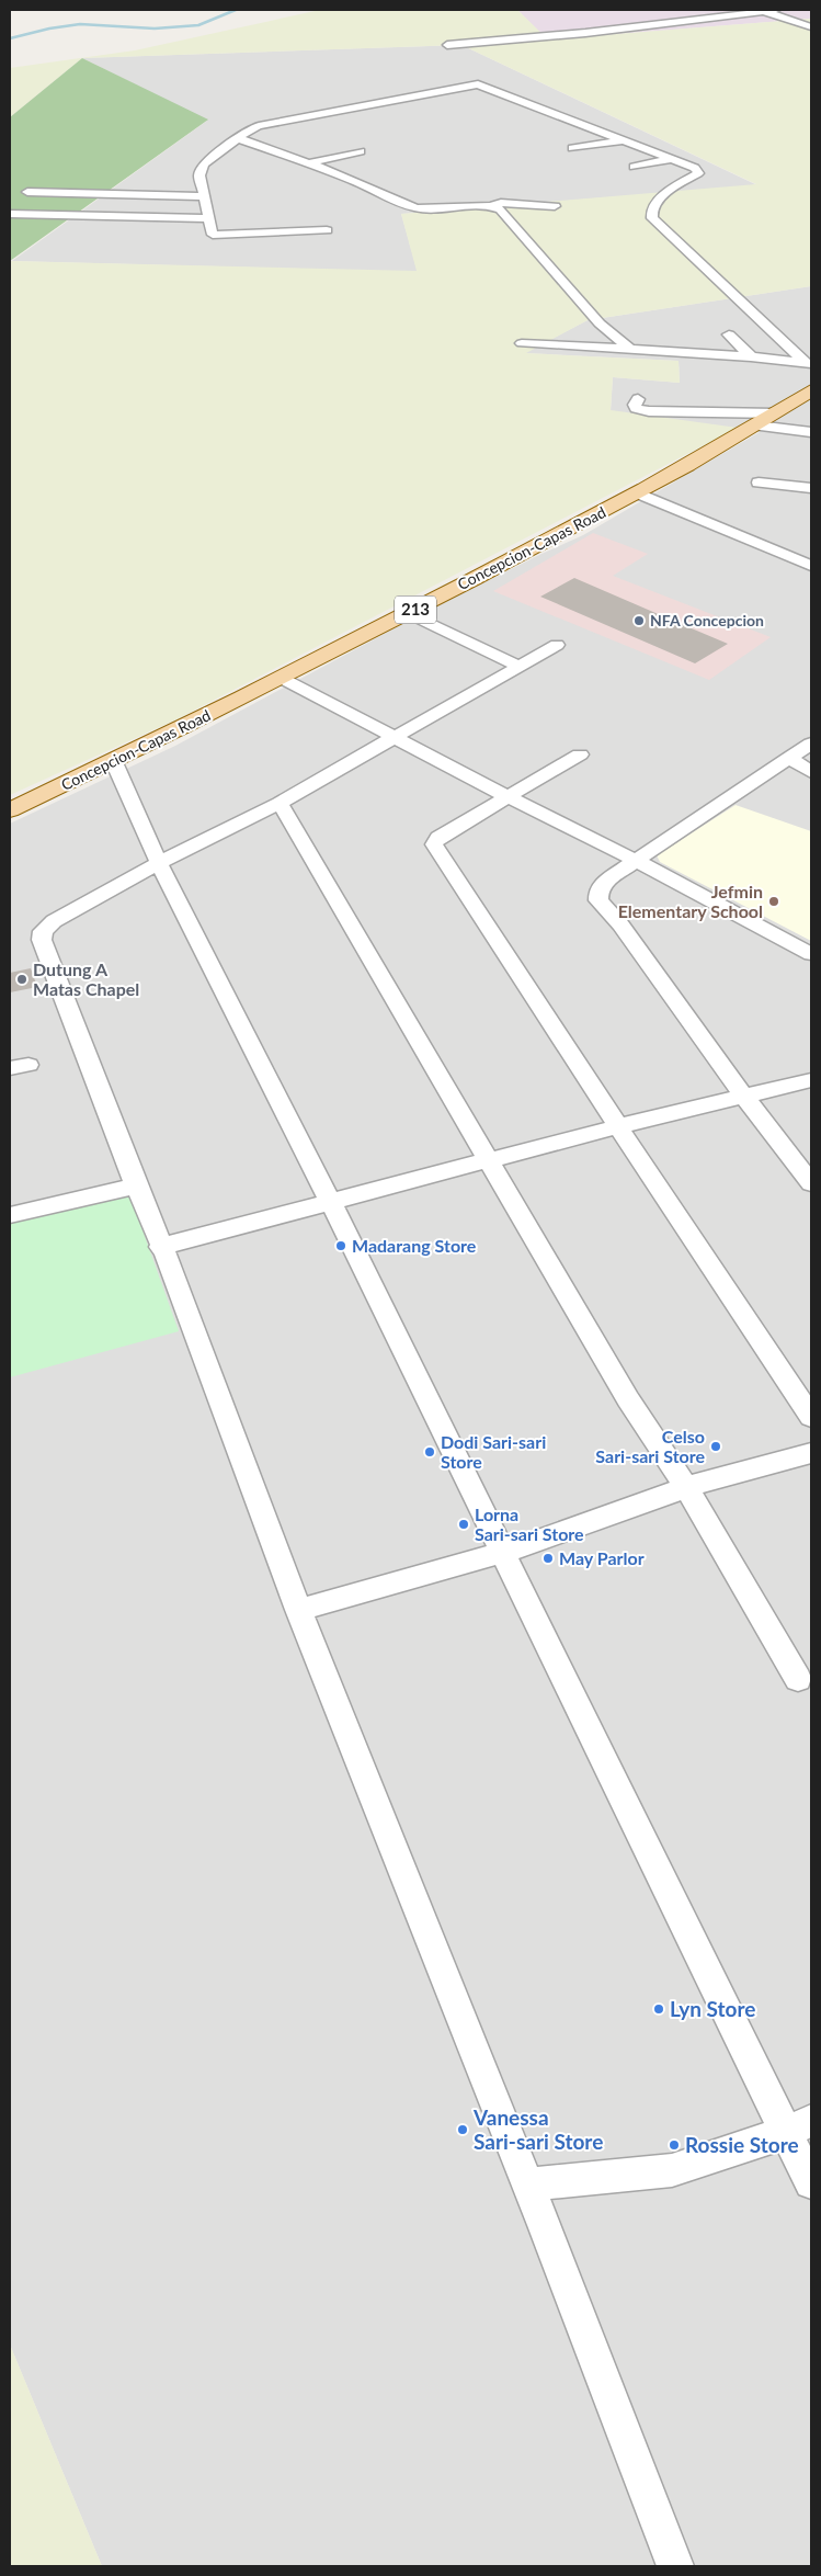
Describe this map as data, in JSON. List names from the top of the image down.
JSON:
{
  "streets": {
    "main road": ["Concepcion-Capas Road", "213"]
  },
  "places": [
    "NFA Concepcion",
    "Jefmin Elementary School",
    "Dutung A Matas Chapel",
    "Madarang Store",
    "Celso Sari-sari Store",
    "Dodi Sari-sari Store",
    "Lorna Sari-sari Store",
    "May Parlor",
    "Lyn Store",
    "Vanessa Sari-sari Store",
    "Rossie Store"
  ]
}
